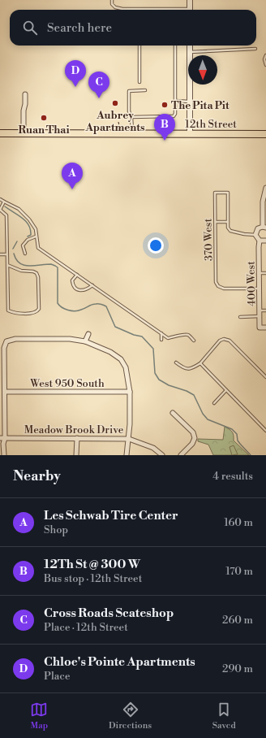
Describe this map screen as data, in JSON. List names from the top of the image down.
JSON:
{
  "streets": {
    "main road": ["12th Street"],
    "street": ["400 West", "West 950 South", "Meadow Brook Drive"],
    "lane": ["370 West"]
  },
  "crossings": [
    ["370 West", "400 West"]
  ],
  "places": ["Aubrey Apartments", "The Pita Pit", "Ruan Thai"],
  "north": "bottom",
  "page": {
    "search": "Search here",
    "pins": [
      "D",
      "C",
      "B",
      "A"
    ],
    "heading": ["Nearby", "4 results"],
    "list": [
      {
        "mark": "A",
        "name": "Les Schwab Tire Center",
        "note": "Shop",
        "value": "160 m"
      },
      {
        "mark": "B",
        "name": "12Th St @ 300 W",
        "note": "Bus stop · 12th Street",
        "value": "170 m"
      },
      {
        "mark": "C",
        "name": "Cross Roads Scateshop",
        "note": "Place · 12th Street",
        "value": "260 m"
      },
      {
        "mark": "D",
        "name": "Chloe's Pointe Apartments",
        "note": "Place",
        "value": "290 m"
      }
    ],
    "nav": ["Map", "Directions", "Saved"]
  }
}
